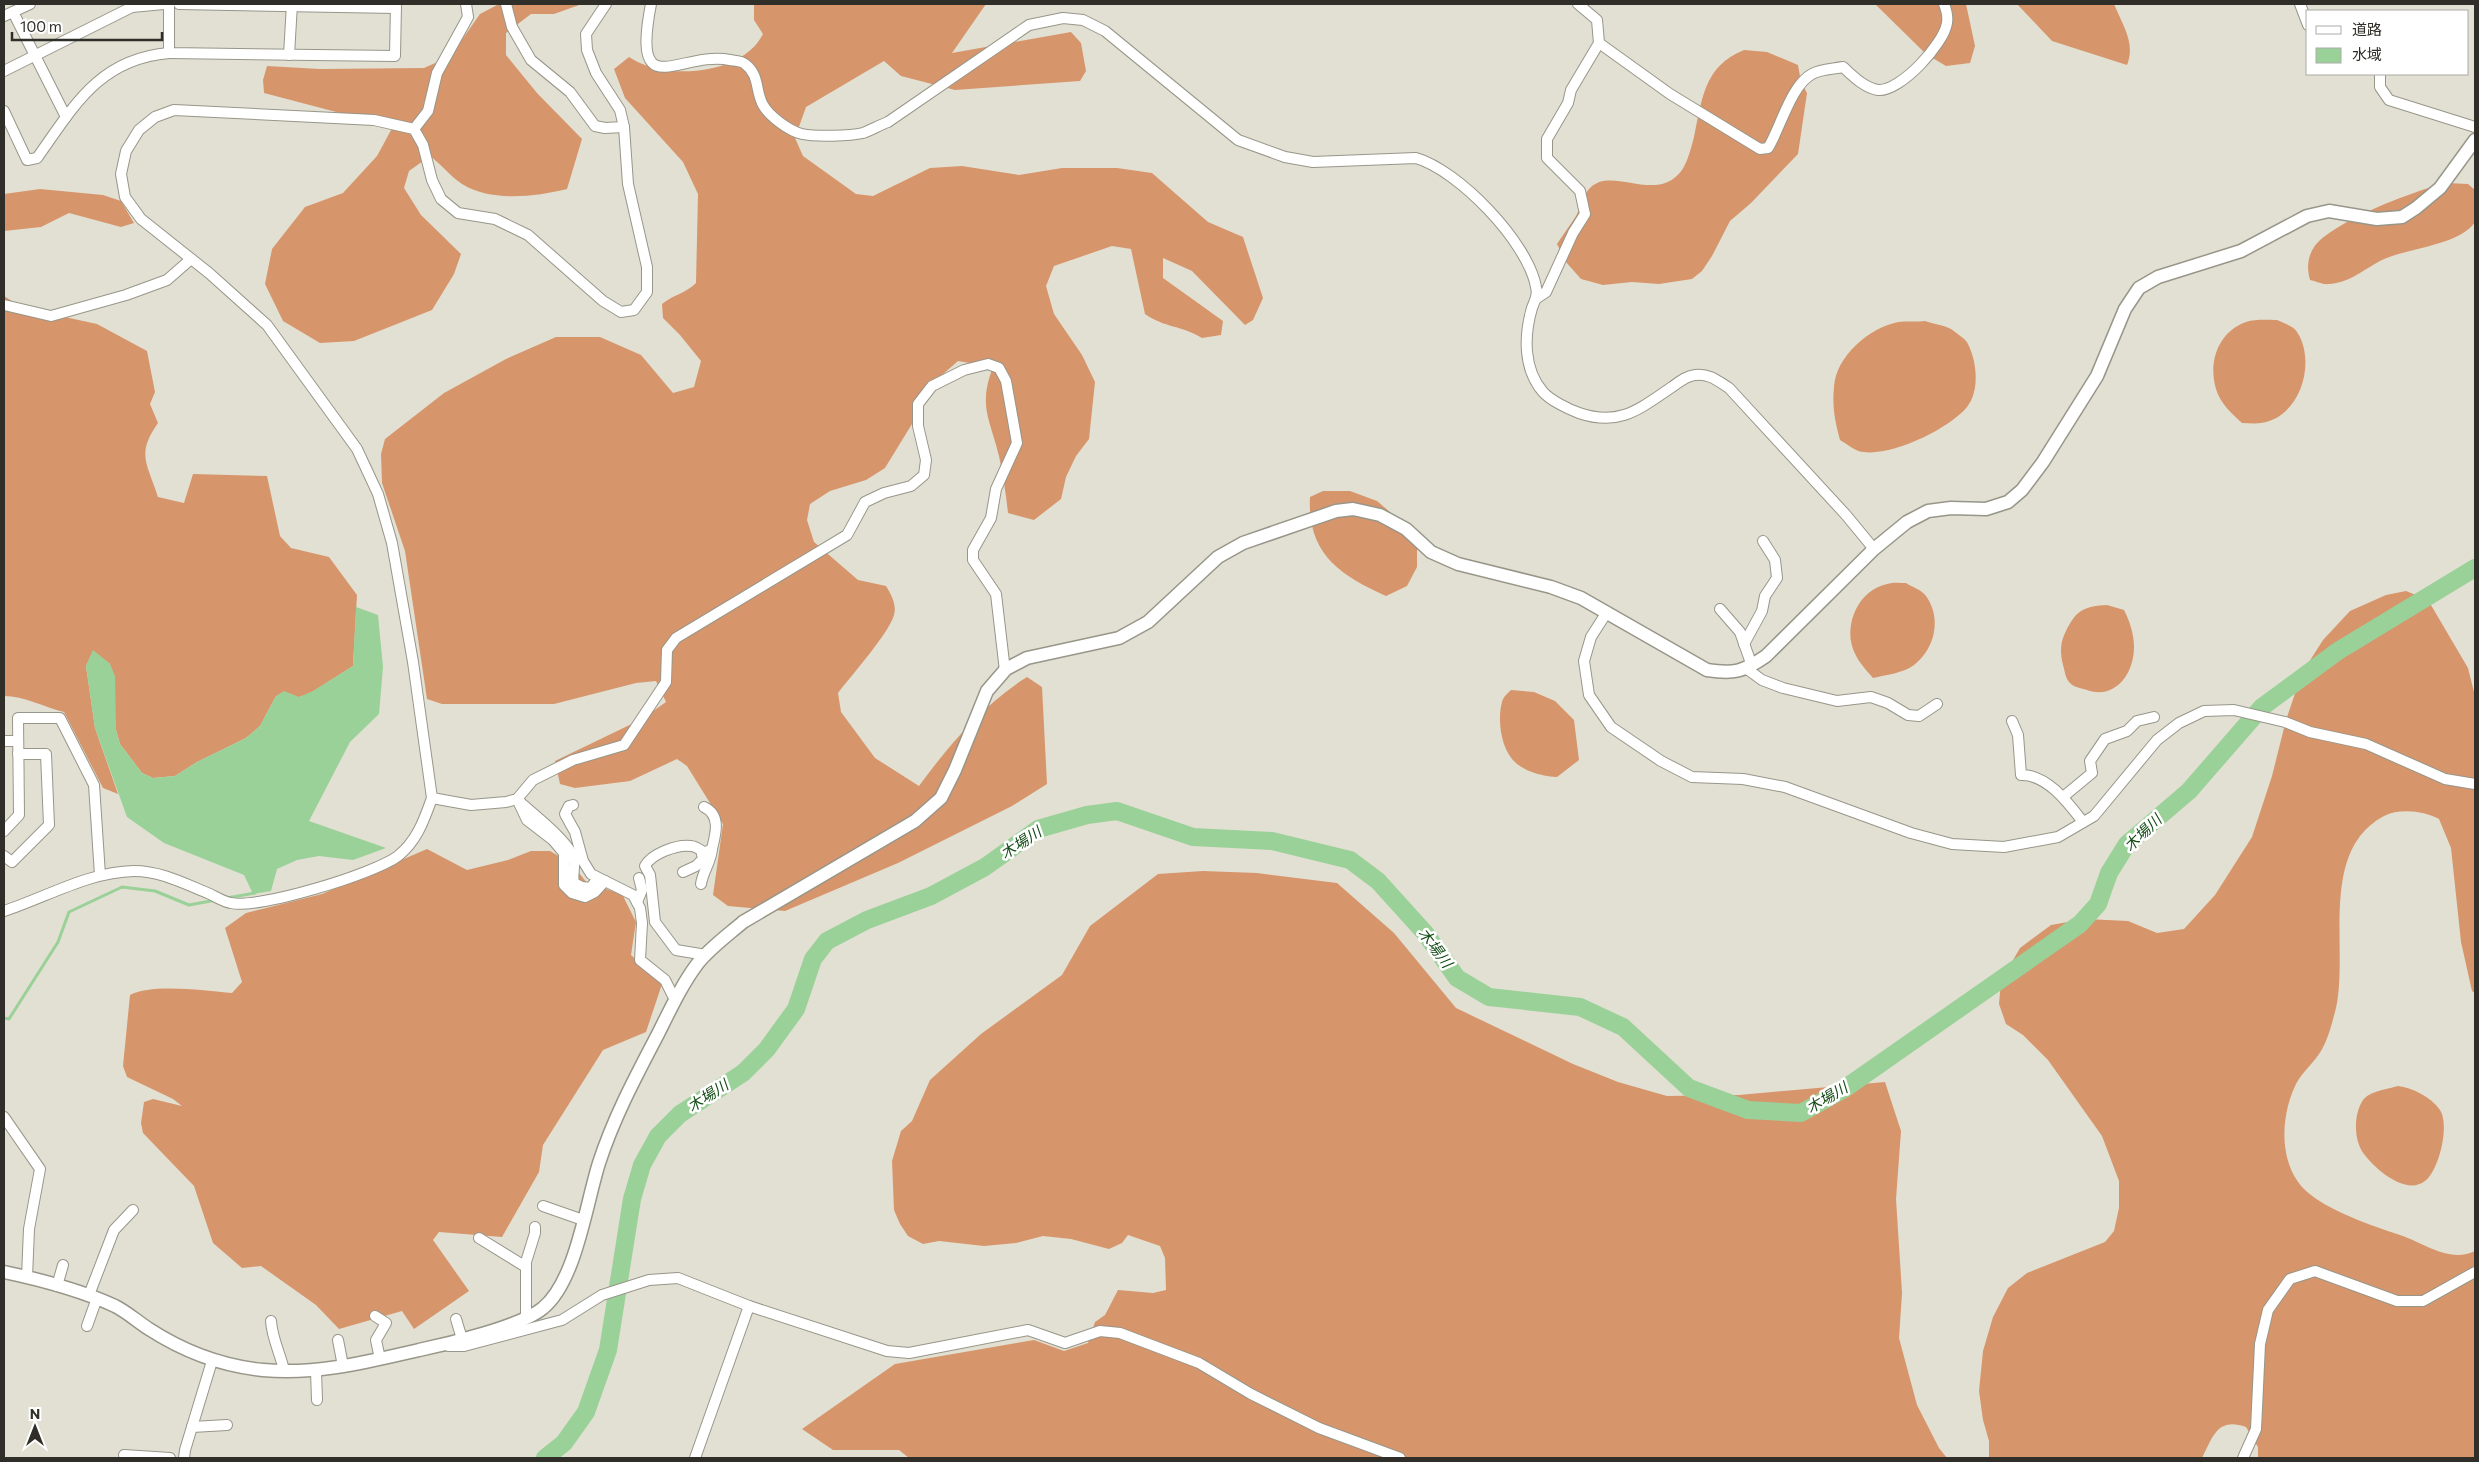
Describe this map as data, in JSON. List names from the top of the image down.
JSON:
{
  "water": ["木場川"],
  "legend": ["道路", "水域"],
  "scale_bar": "100 m",
  "north": "top"
}
